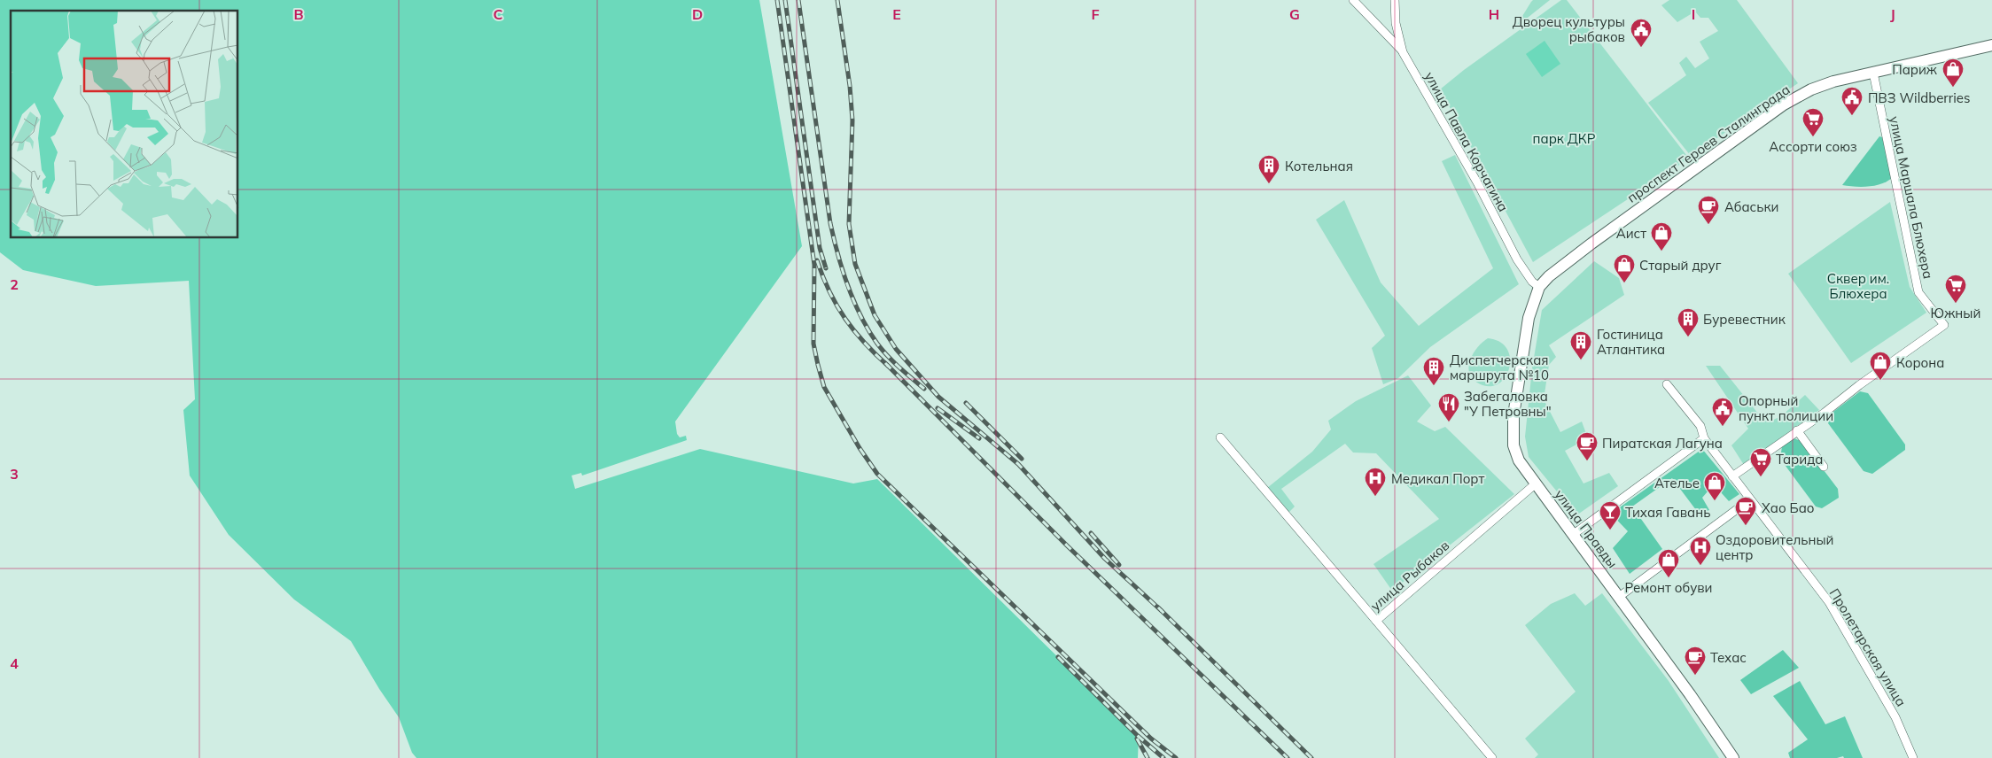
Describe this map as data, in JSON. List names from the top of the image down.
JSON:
{
  "streets": {
    "main road": ["проспект Героев Сталинграда", "улица Правды"],
    "street": [
      "улица Павла Корчагина",
      "улица Маршала Блюхера",
      "улица Рыбаков",
      "Пролетарская улица"
    ]
  },
  "crossings": [
    ["улица Павла Корчагина", "проспект Героев Сталинграда"],
    ["улица Павла Корчагина", "улица Правды"],
    ["проспект Героев Сталинграда", "улица Маршала Блюхера"],
    ["проспект Героев Сталинграда", "улица Правды"],
    ["улица Маршала Блюхера", "Пролетарская улица"],
    ["улица Правды", "улица Рыбаков"]
  ],
  "parks": ["парк ДКР", "Сквер им. Блюхера"],
  "places": {
    "public building": ["Дворец культуры рыбаков", "ПВЗ Wildberries", "Опорный пункт полиции"],
    "shop": [
      "Париж",
      "Аист",
      "Старый друг",
      "Корона",
      "Ателье",
      "Ремонт обуви"
    ],
    "supermarket": ["Ассорти союз", "Южный", "Тарида"],
    "building": [
      "Котельная",
      "Буревестник",
      "Гостиница Атлантика",
      "Диспетчерская маршрута №10"
    ],
    "cafe": [
      "Абаськи",
      "Пиратская Лагуна",
      "Хао Бао",
      "Техас"
    ],
    "restaurant": ["Забегаловка \"У Петровны\""],
    "hospital": ["Медикал Порт", "Оздоровительный центр"],
    "bar": ["Тихая Гавань"]
  },
  "grid": {
    "columns": [
      "B",
      "C",
      "D",
      "E",
      "F",
      "G",
      "H",
      "I",
      "J"
    ],
    "rows": ["2", "3", "4"]
  }
}
